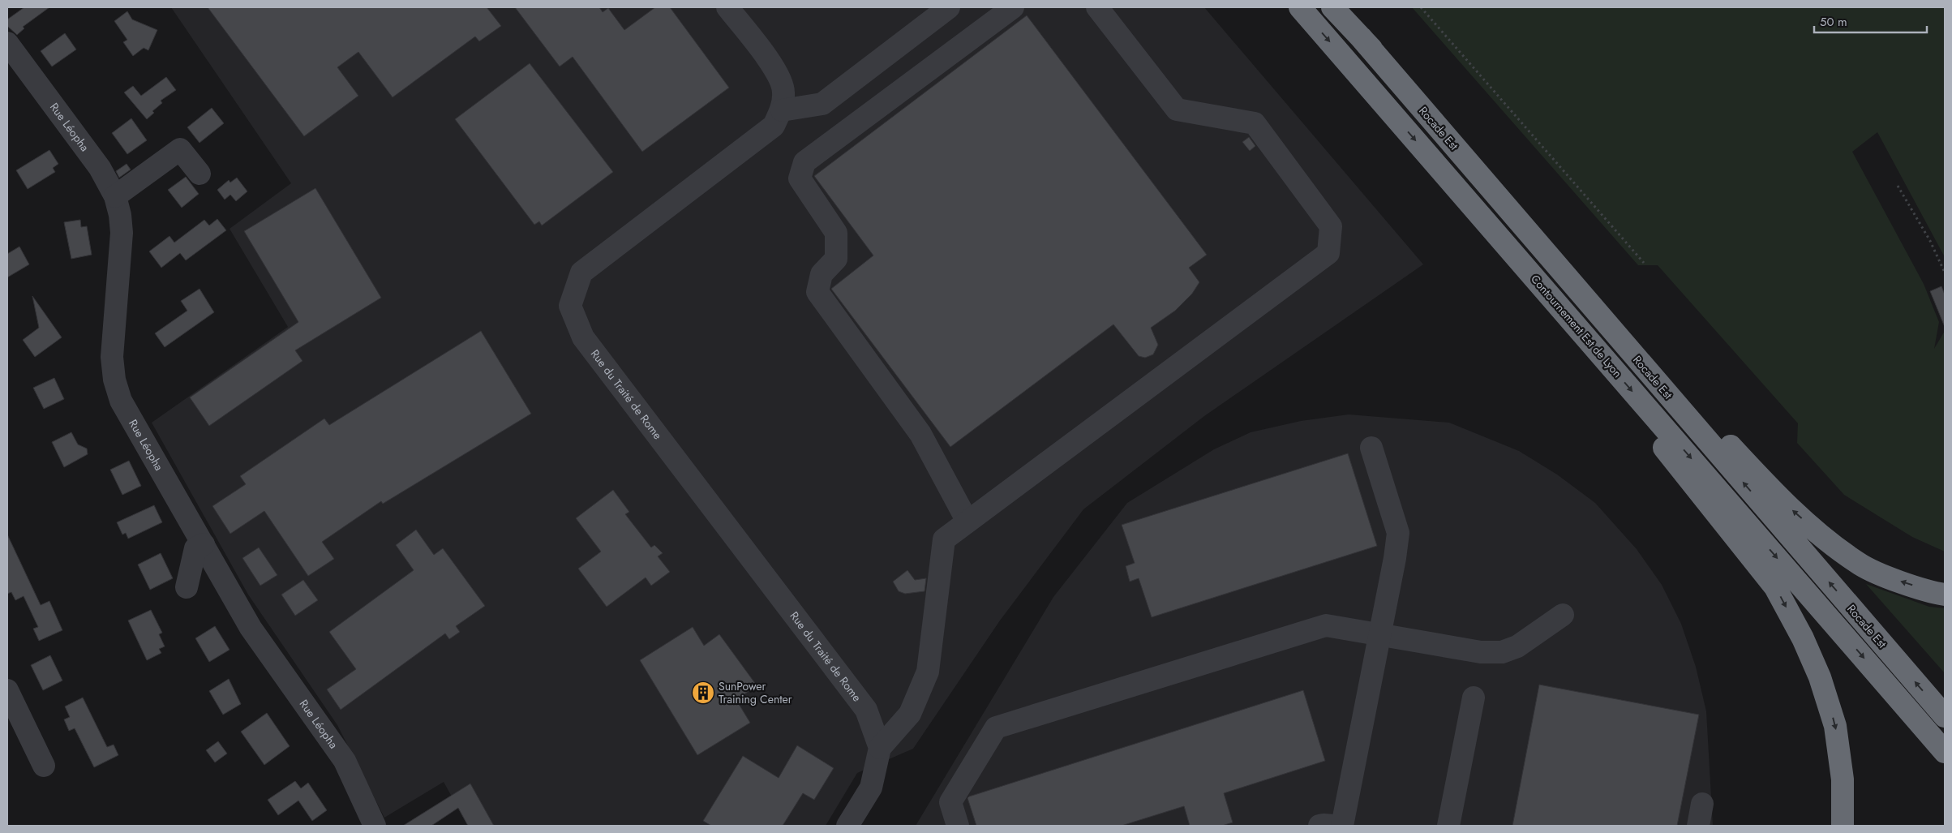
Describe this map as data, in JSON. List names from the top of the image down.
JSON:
{
  "streets": {
    "highway": ["Rocade Est", "Contournement Est de Lyon"],
    "street": ["Rue Léopha", "Rue du Traité de Rome"]
  },
  "crossings": [
    ["Rocade Est", "Contournement Est de Lyon"]
  ],
  "places": {
    "building": ["SunPower Training Center"]
  },
  "scale_bar": "50 m"
}
